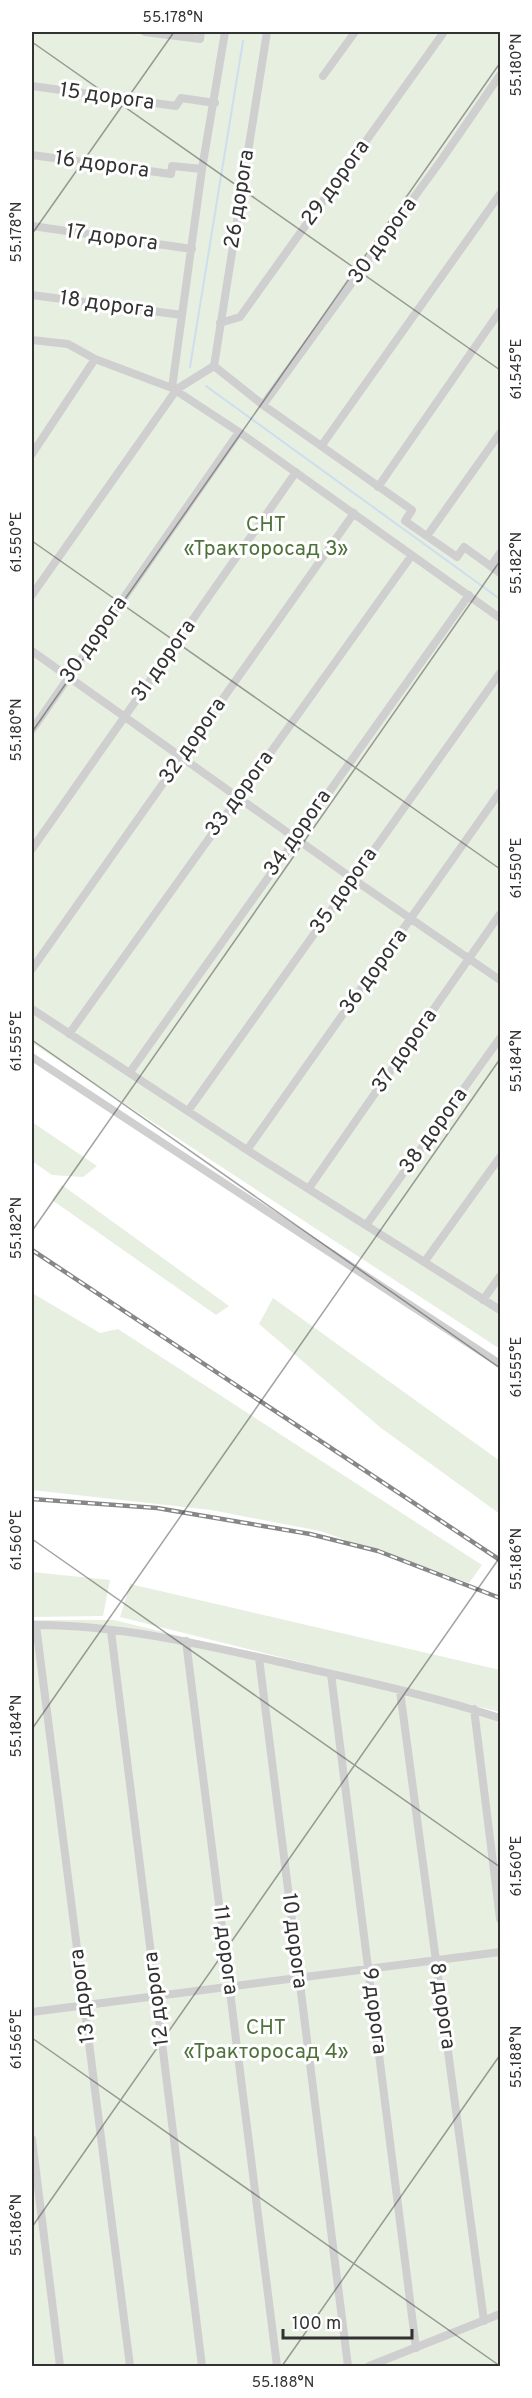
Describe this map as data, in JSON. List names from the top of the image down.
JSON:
{
  "streets": {
    "street": [
      "15 дорога",
      "16 дорога",
      "29 дорога",
      "26 дорога",
      "17 дорога",
      "30 дорога",
      "18 дорога",
      "31 дорога",
      "32 дорога",
      "33 дорога",
      "34 дорога",
      "35 дорога",
      "36 дорога",
      "37 дорога",
      "38 дорога",
      "10 дорога",
      "11 дорога",
      "13 дорога",
      "12 дорога",
      "8 дорога",
      "9 дорога"
    ]
  },
  "crossings": [
    ["29 дорога", "26 дорога"]
  ],
  "parks": ["СНТ «Тракторосад 3»", "СНТ «Тракторосад 4»"],
  "scale_bar": "100 m",
  "coordinates": [
    "55.178°N",
    "55.180°N",
    "61.545°E",
    "61.550°E",
    "55.182°N",
    "61.555°E",
    "55.184°N",
    "61.560°E",
    "55.186°N",
    "61.565°E",
    "55.188°N"
  ]
}
